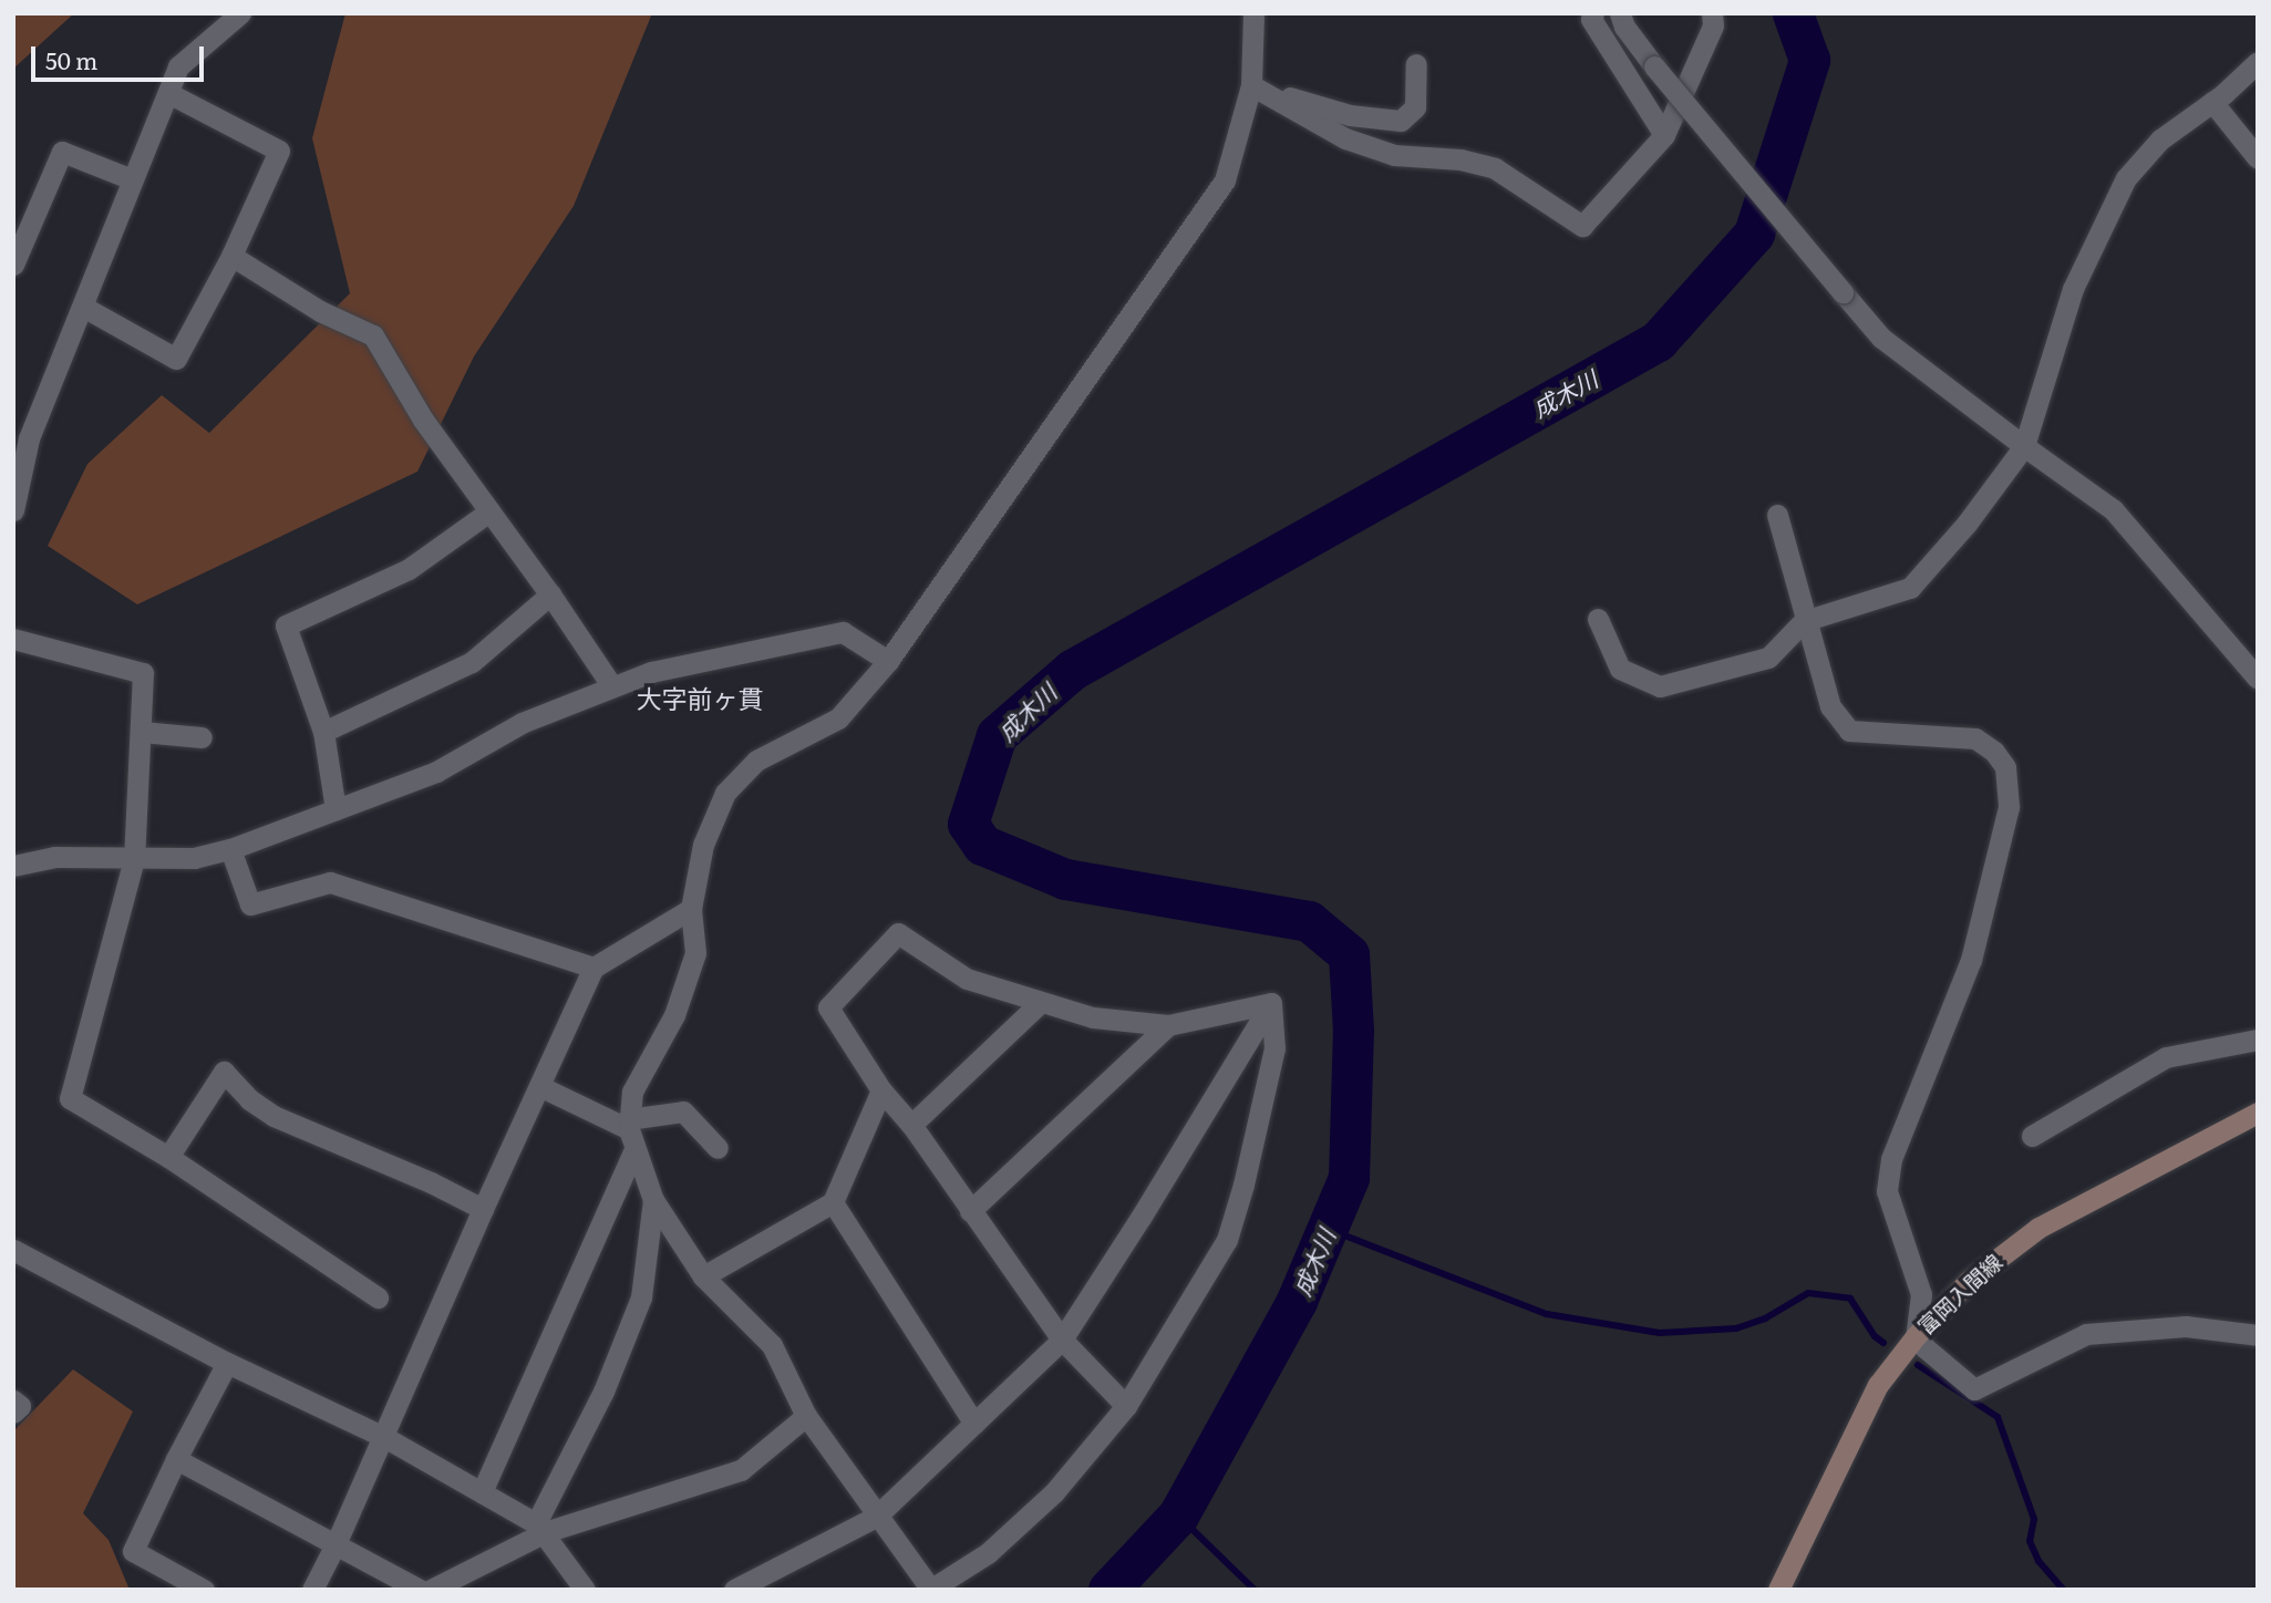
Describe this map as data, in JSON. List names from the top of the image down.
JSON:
{
  "streets": {
    "main road": ["富岡入間線"]
  },
  "districts": ["大字前ヶ貫"],
  "water": ["成木川"],
  "scale_bar": "50 m"
}
